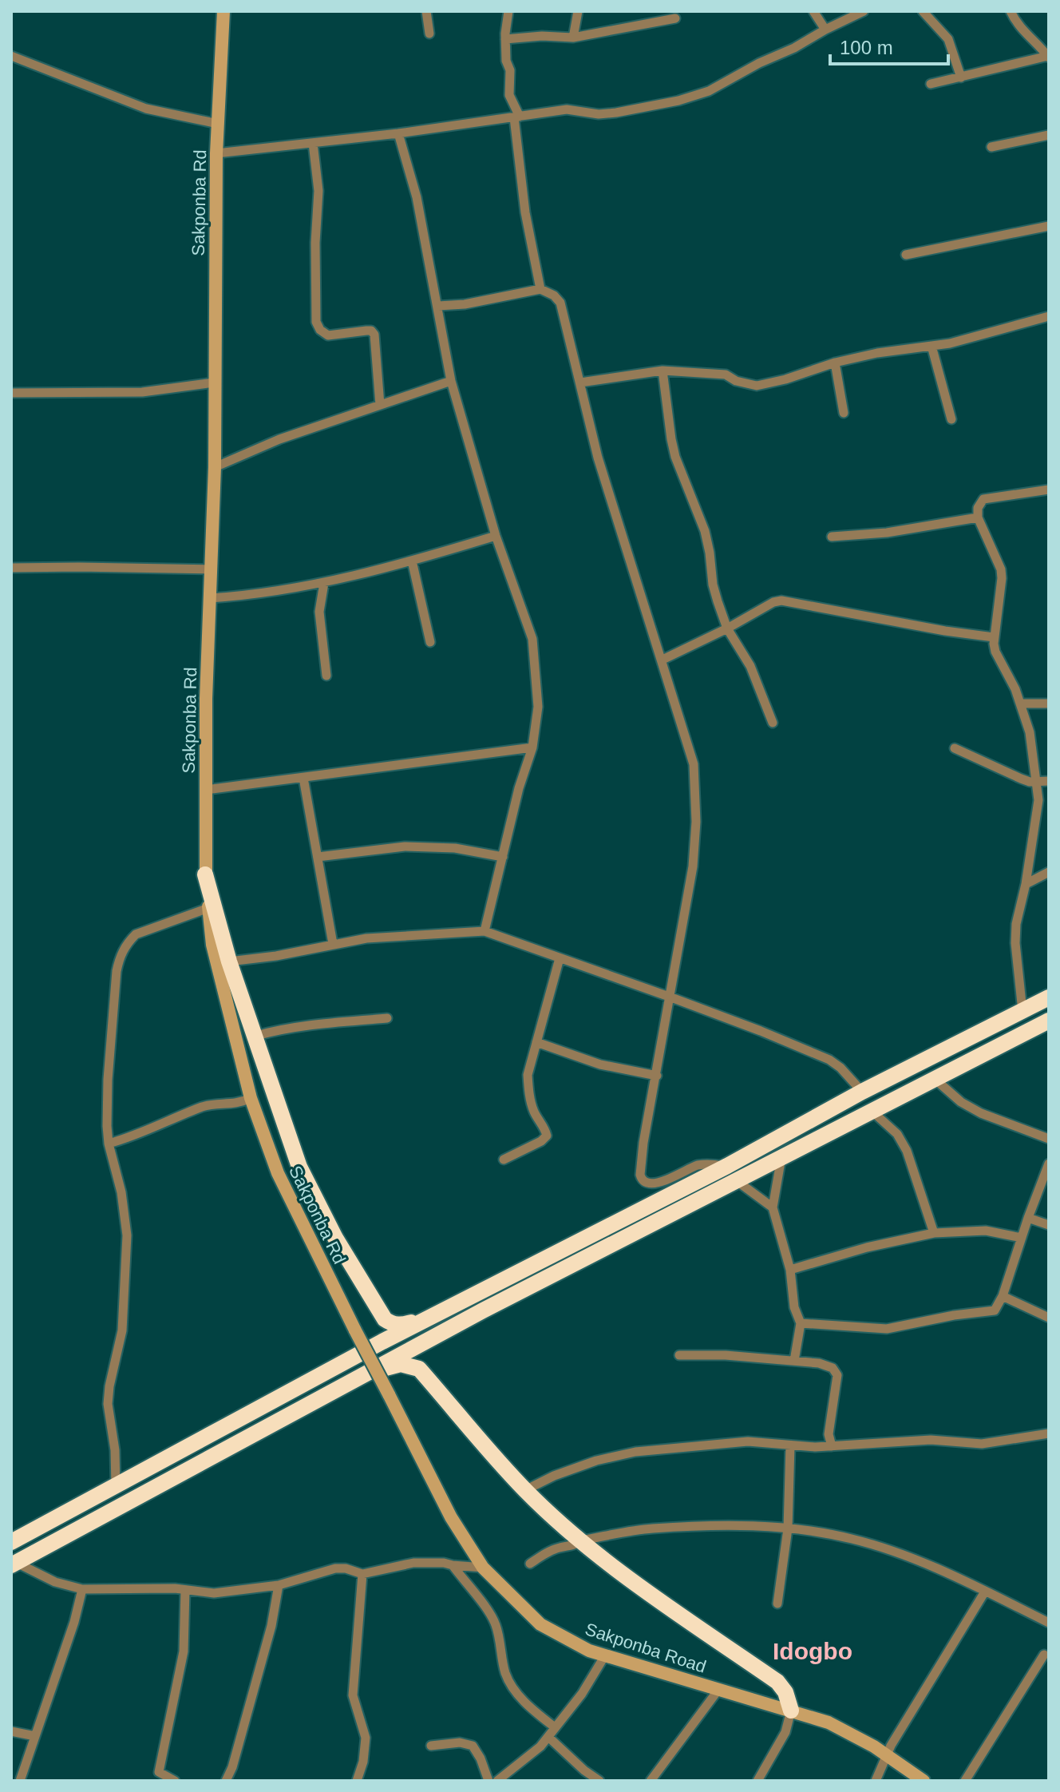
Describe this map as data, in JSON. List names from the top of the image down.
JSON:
{
  "streets": {
    "main road": ["Sakponba Rd", "Sakponba Road"]
  },
  "crossings": [
    ["Sakponba Rd", "Sakponba Road"]
  ],
  "districts": ["Idogbo"],
  "scale_bar": "100 m"
}
